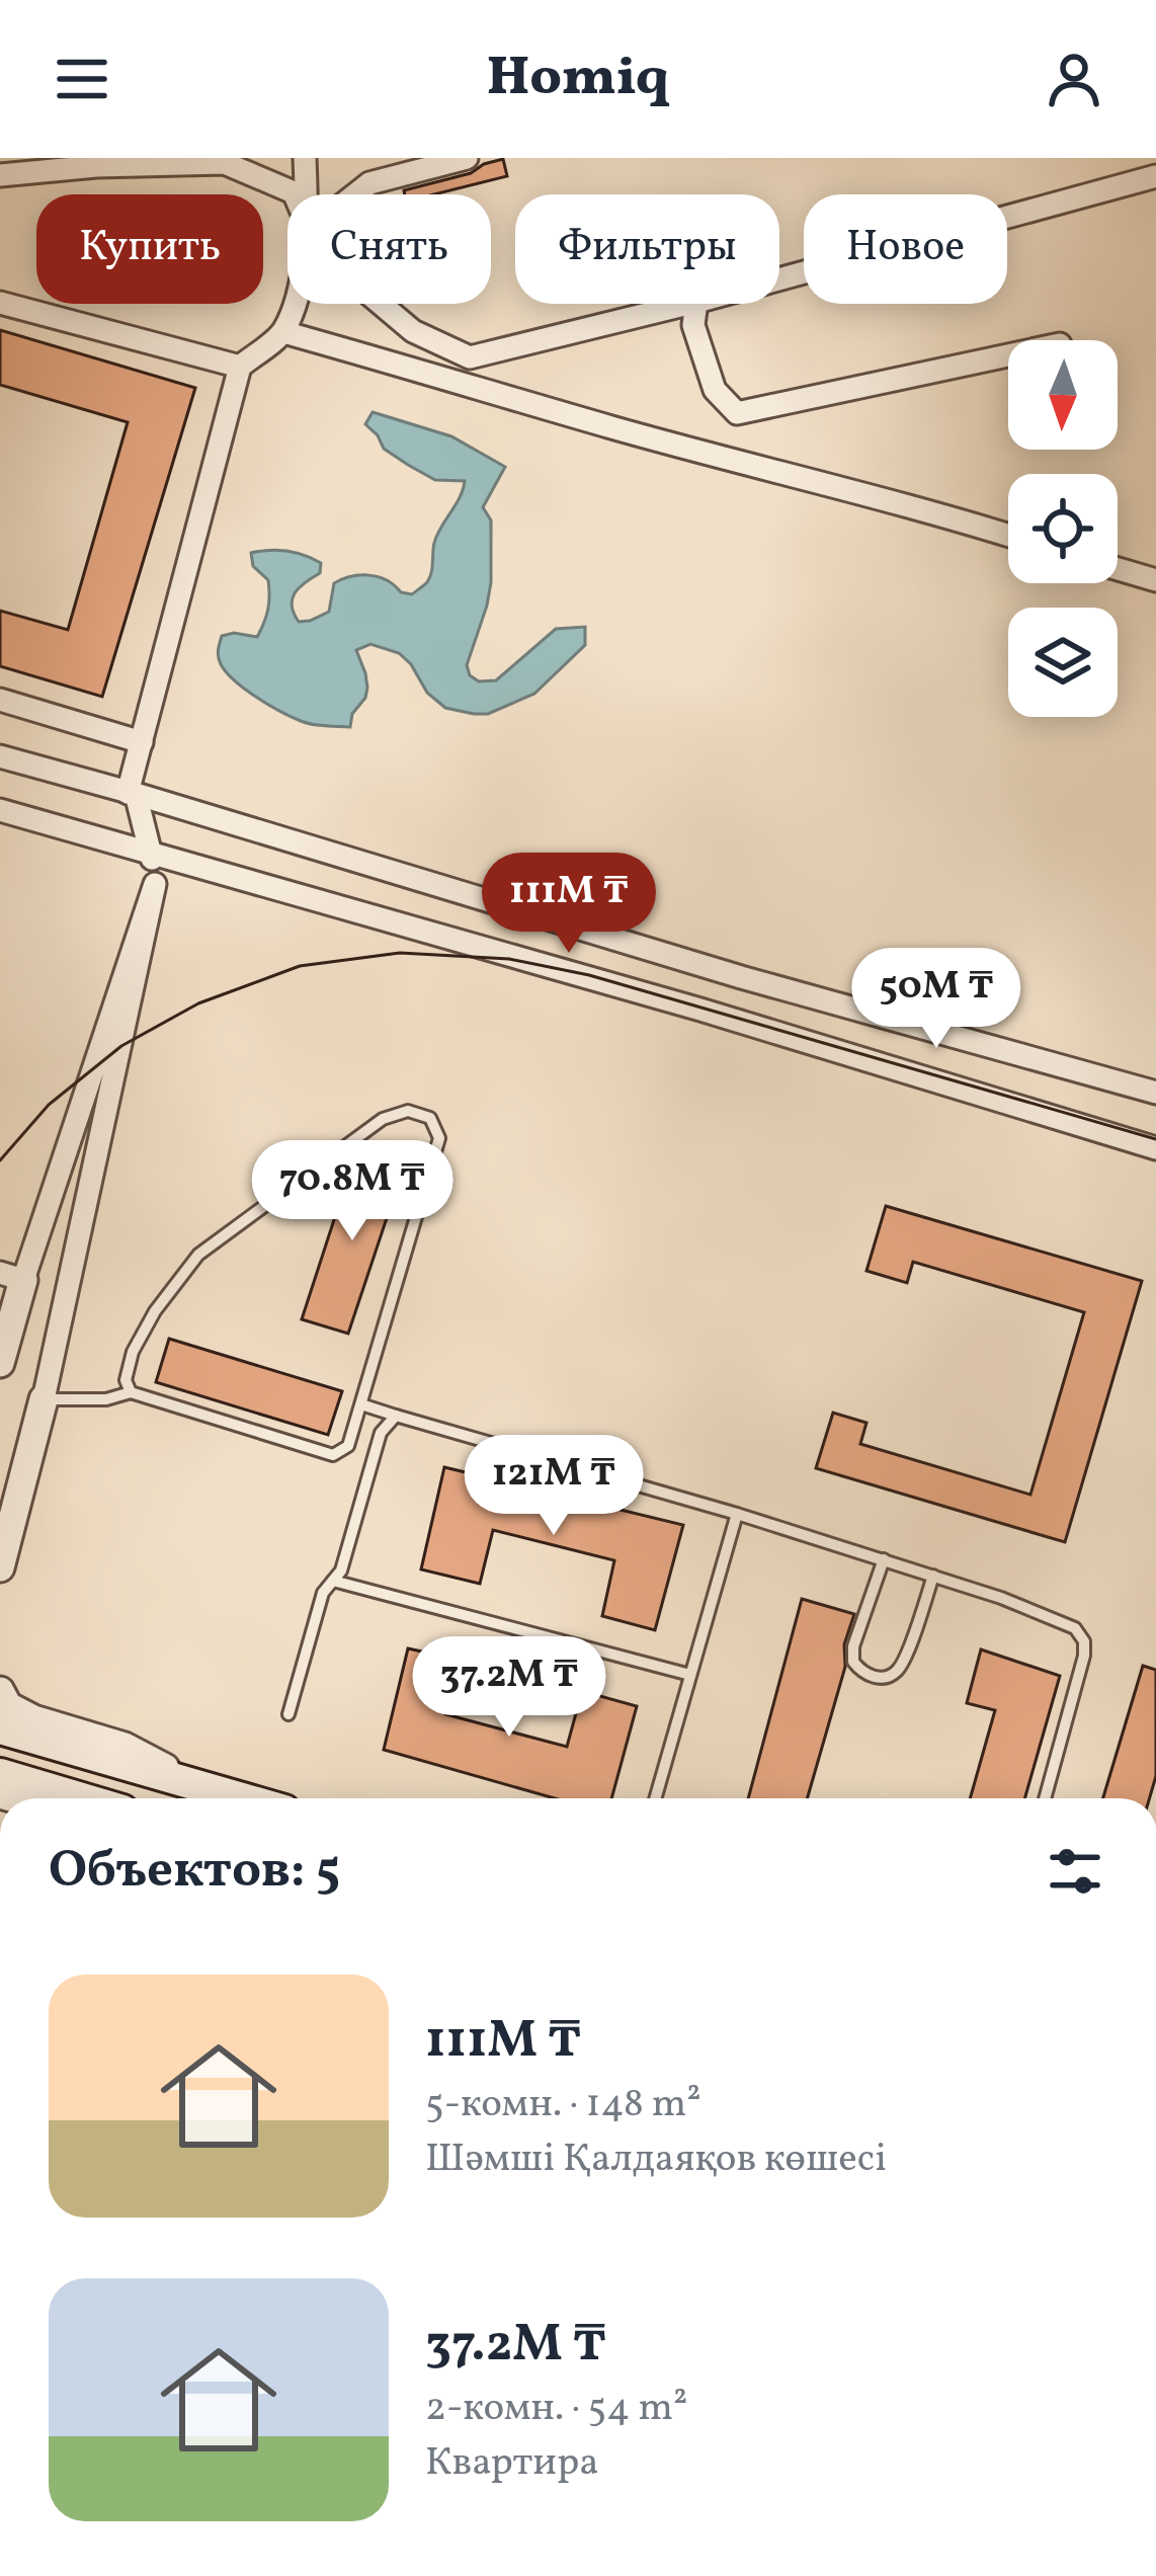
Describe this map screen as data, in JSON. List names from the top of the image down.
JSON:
{
  "north": "bottom",
  "page": {
    "header": "Homiq",
    "chip": [
      "Купить",
      "Снять",
      "Фильтры",
      "Новое"
    ],
    "price": [
      "111M ₸",
      "50M ₸",
      "70.8M ₸",
      "121M ₸",
      "37.2M ₸"
    ],
    "heading": "Объектов: 5",
    "list": [
      {
        "name": "111M ₸",
        "note": "5-комн. · 148 m² · Шәмші Қалдаяқов көшесі"
      },
      {
        "name": "37.2M ₸",
        "note": "2-комн. · 54 m² · Квартира"
      }
    ]
  }
}
